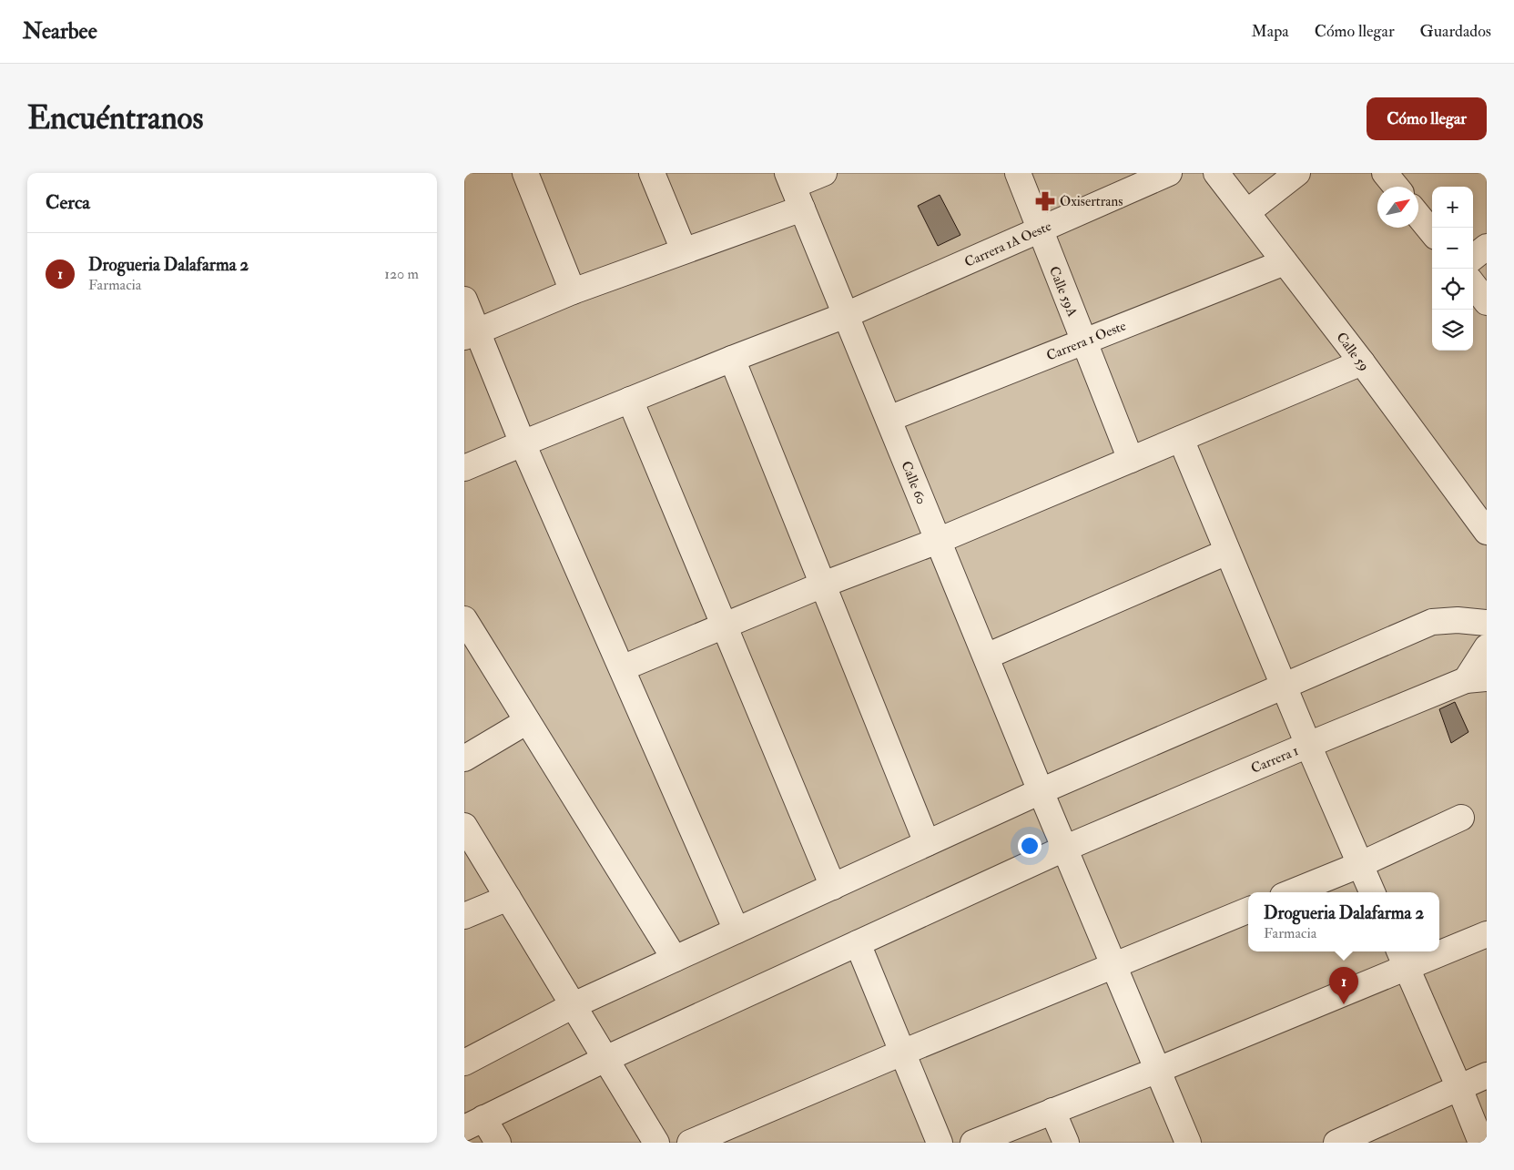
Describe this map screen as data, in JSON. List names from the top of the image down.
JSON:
{
  "streets": {
    "street": [
      "Carrera 1A Oeste",
      "Calle 59A",
      "Carrera 1 Oeste",
      "Calle 59",
      "Calle 60",
      "Carrera 1"
    ]
  },
  "crossings": [
    ["Carrera 1A Oeste", "Calle 59A"],
    ["Carrera 1A Oeste", "Calle 60"],
    ["Calle 59A", "Carrera 1 Oeste"],
    ["Carrera 1 Oeste", "Calle 59"],
    ["Carrera 1 Oeste", "Calle 60"],
    ["Calle 60", "Carrera 1"]
  ],
  "places": {
    "pharmacy": ["Oxisertrans"]
  },
  "north": "top right",
  "page": {
    "header": "Nearbee",
    "nav": ["Mapa", "Cómo llegar", "Guardados"],
    "buttons": "Cómo llegar",
    "title": "Encuéntranos",
    "heading": "Cerca",
    "map_buttons": ["+", "−"],
    "list": [
      {
        "mark": "1",
        "name": "Drogueria Dalafarma 2",
        "note": "Farmacia",
        "value": "120 m"
      }
    ],
    "popup": ["Drogueria Dalafarma 2", "Farmacia"],
    "pins": "1"
  }
}
